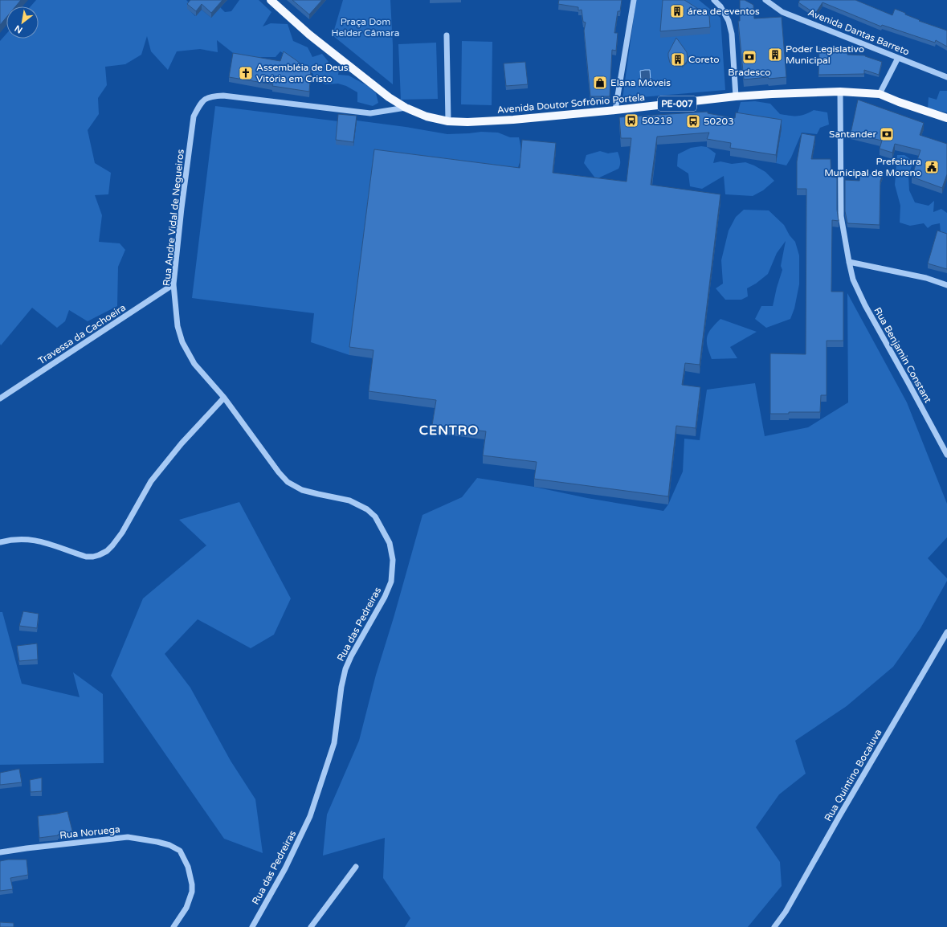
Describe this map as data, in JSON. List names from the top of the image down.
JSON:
{
  "streets": {
    "main road": ["Avenida Doutor Sofrônio Portela", "PE-007"],
    "street": [
      "Avenida Dantas Barreto",
      "Rua Andre Vidal de Negueiros",
      "Travessa da Cachoeira",
      "Rua Benjamin Constant",
      "Rua das Pedreiras",
      "Rua Quintino Bocaiuva",
      "Rua Noruega"
    ]
  },
  "crossings": [
    ["Avenida Doutor Sofrônio Portela", "PE-007"],
    ["Avenida Doutor Sofrônio Portela", "Rua Andre Vidal de Negueiros"],
    ["Avenida Doutor Sofrônio Portela", "Rua Benjamin Constant"],
    ["PE-007", "Rua Andre Vidal de Negueiros"],
    ["Rua Andre Vidal de Negueiros", "Travessa da Cachoeira"],
    ["Rua Andre Vidal de Negueiros", "Rua das Pedreiras"]
  ],
  "districts": ["CENTRO"],
  "parks": ["Praça Dom Helder Câmara"],
  "places": {
    "building": ["área de eventos", "Poder Legislativo Municipal", "Coreto"],
    "bank": ["Bradesco", "Santander"],
    "church": ["Assembléia de Deus Vitória em Cristo"],
    "shop": ["Elana Móveis"],
    "bus stop": ["50218", "50203"],
    "public building": ["Prefeitura Municipal de Moreno"]
  },
  "north": "bottom left"
}
